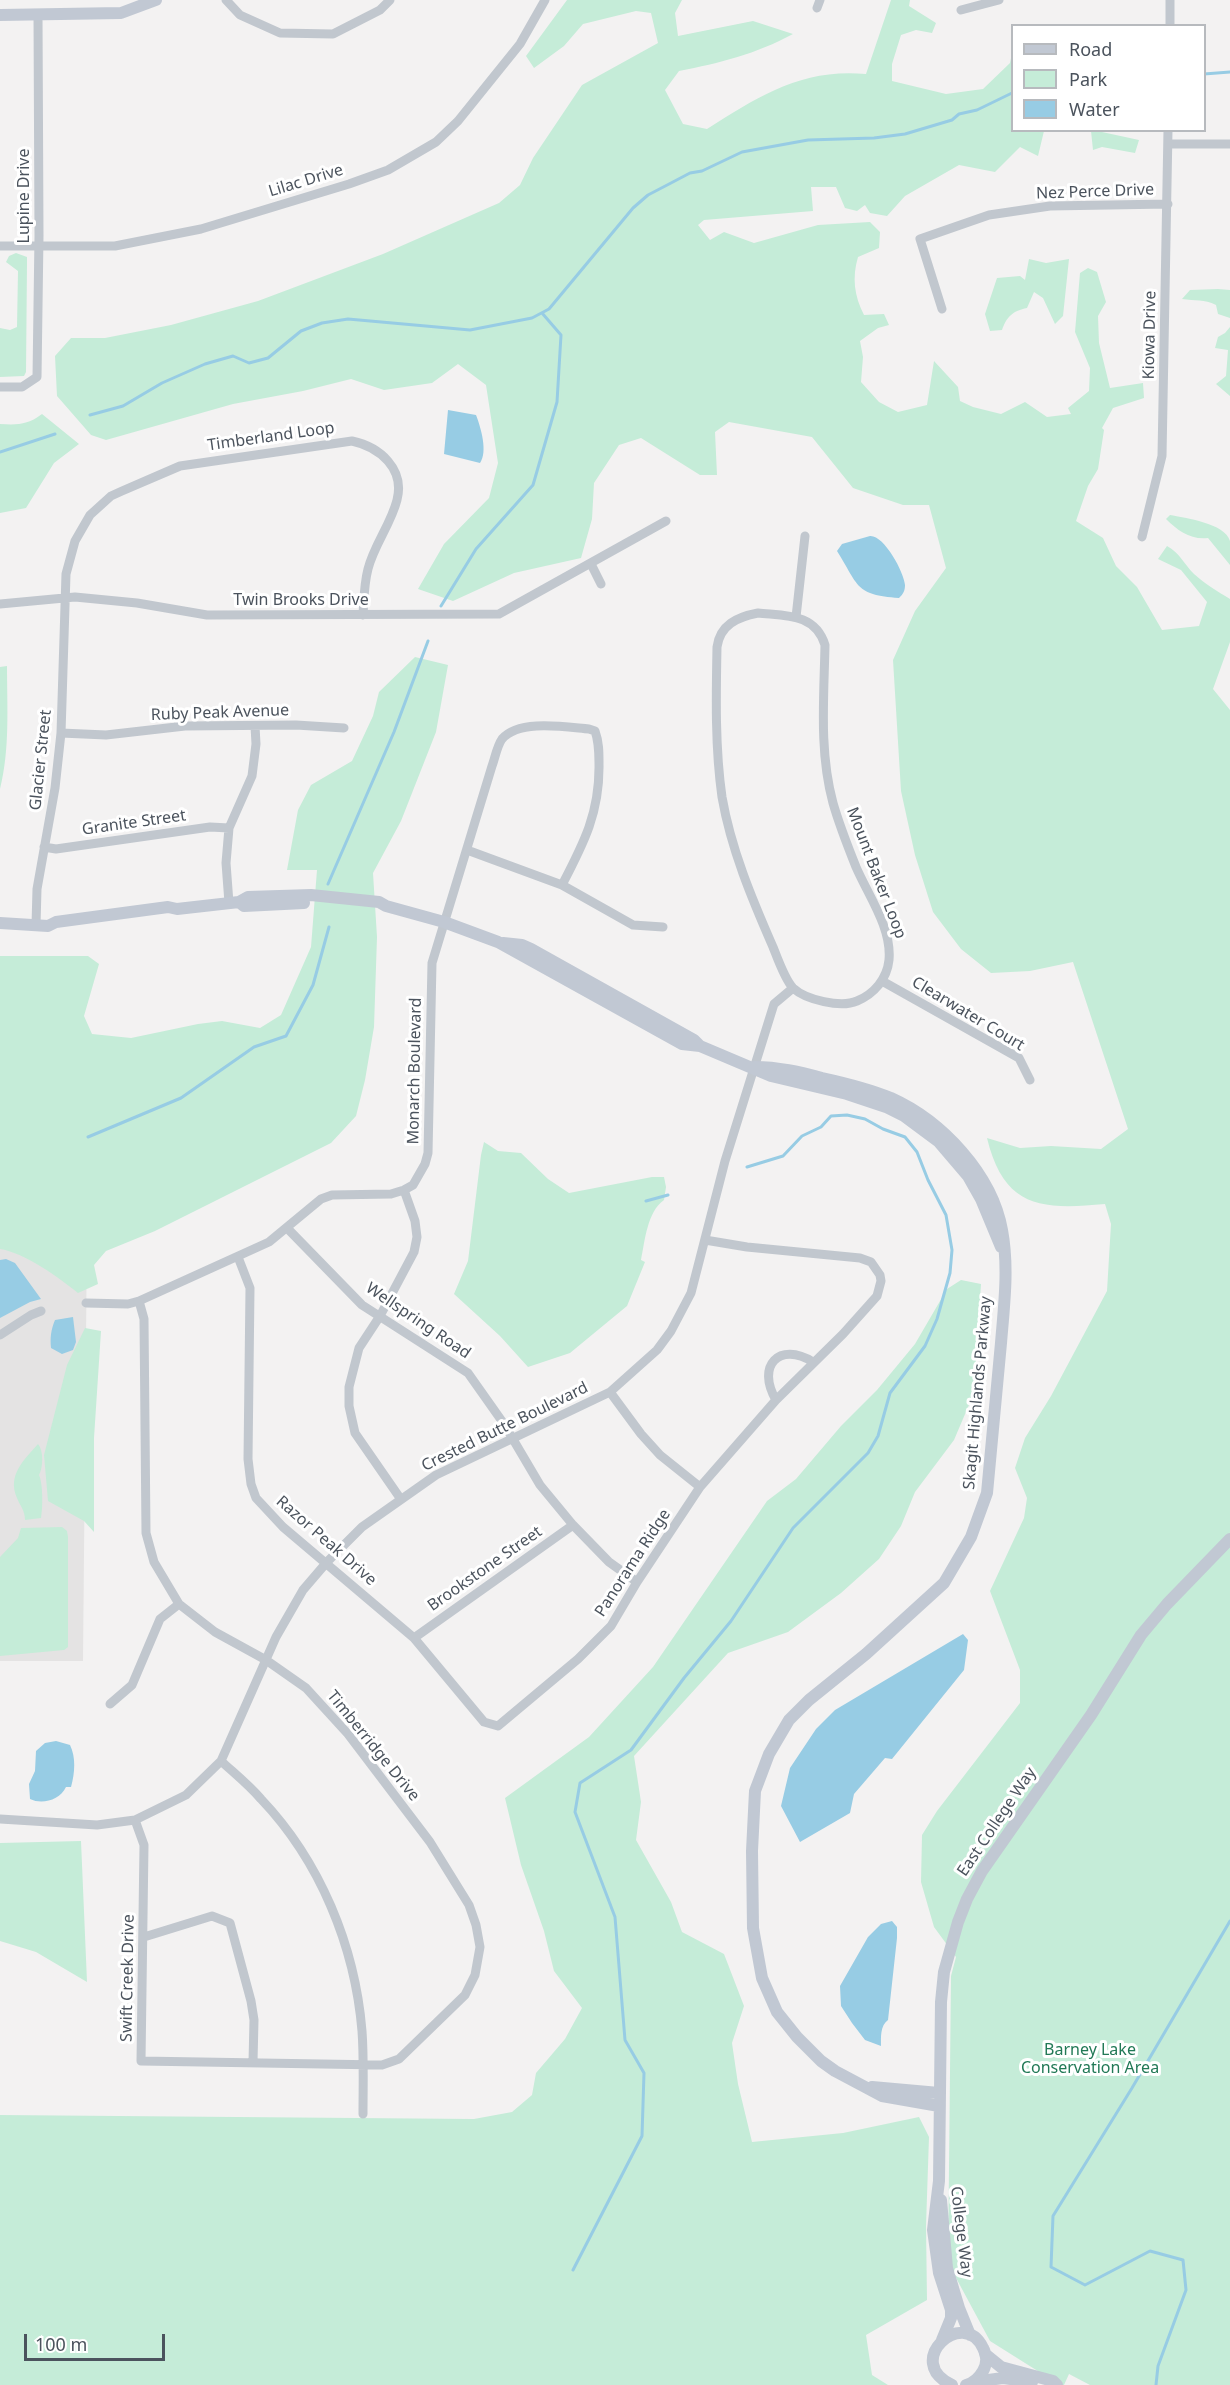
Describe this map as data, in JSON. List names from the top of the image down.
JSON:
{
  "streets": {
    "street": [
      "Lilac Drive",
      "Nez Perce Drive",
      "Lupine Drive",
      "Kiowa Drive",
      "Timberland Loop",
      "Twin Brooks Drive",
      "Ruby Peak Avenue",
      "Glacier Street",
      "Granite Street",
      "Mount Baker Loop",
      "Clearwater Court",
      "Monarch Boulevard",
      "Wellspring Road",
      "Skagit Highlands Parkway",
      "Crested Butte Boulevard",
      "Razor Peak Drive",
      "Panorama Ridge",
      "Brookstone Street",
      "Timberridge Drive",
      "East College Way",
      "Swift Creek Drive",
      "College Way"
    ]
  },
  "crossings": [
    ["Lilac Drive", "Lupine Drive"],
    ["Nez Perce Drive", "Kiowa Drive"],
    ["Timberland Loop", "Twin Brooks Drive"],
    ["Timberland Loop", "Glacier Street"],
    ["Twin Brooks Drive", "Glacier Street"],
    ["Ruby Peak Avenue", "Glacier Street"],
    ["Glacier Street", "Granite Street"],
    ["Glacier Street", "Skagit Highlands Parkway"],
    ["Mount Baker Loop", "Clearwater Court"],
    ["Monarch Boulevard", "Skagit Highlands Parkway"],
    ["Wellspring Road", "Crested Butte Boulevard"],
    ["Wellspring Road", "Panorama Ridge"],
    ["Wellspring Road", "Brookstone Street"],
    ["Skagit Highlands Parkway", "Crested Butte Boulevard"],
    ["Skagit Highlands Parkway", "East College Way"],
    ["Crested Butte Boulevard", "Razor Peak Drive"],
    ["Crested Butte Boulevard", "Panorama Ridge"],
    ["Crested Butte Boulevard", "Timberridge Drive"],
    ["Crested Butte Boulevard", "Swift Creek Drive"],
    ["Razor Peak Drive", "Panorama Ridge"],
    ["Razor Peak Drive", "Brookstone Street"],
    ["Timberridge Drive", "Swift Creek Drive"],
    ["East College Way", "College Way"]
  ],
  "parks": ["Barney Lake Conservation Area"],
  "legend": ["Road", "Park", "Water"],
  "scale_bar": "100 m"
}
